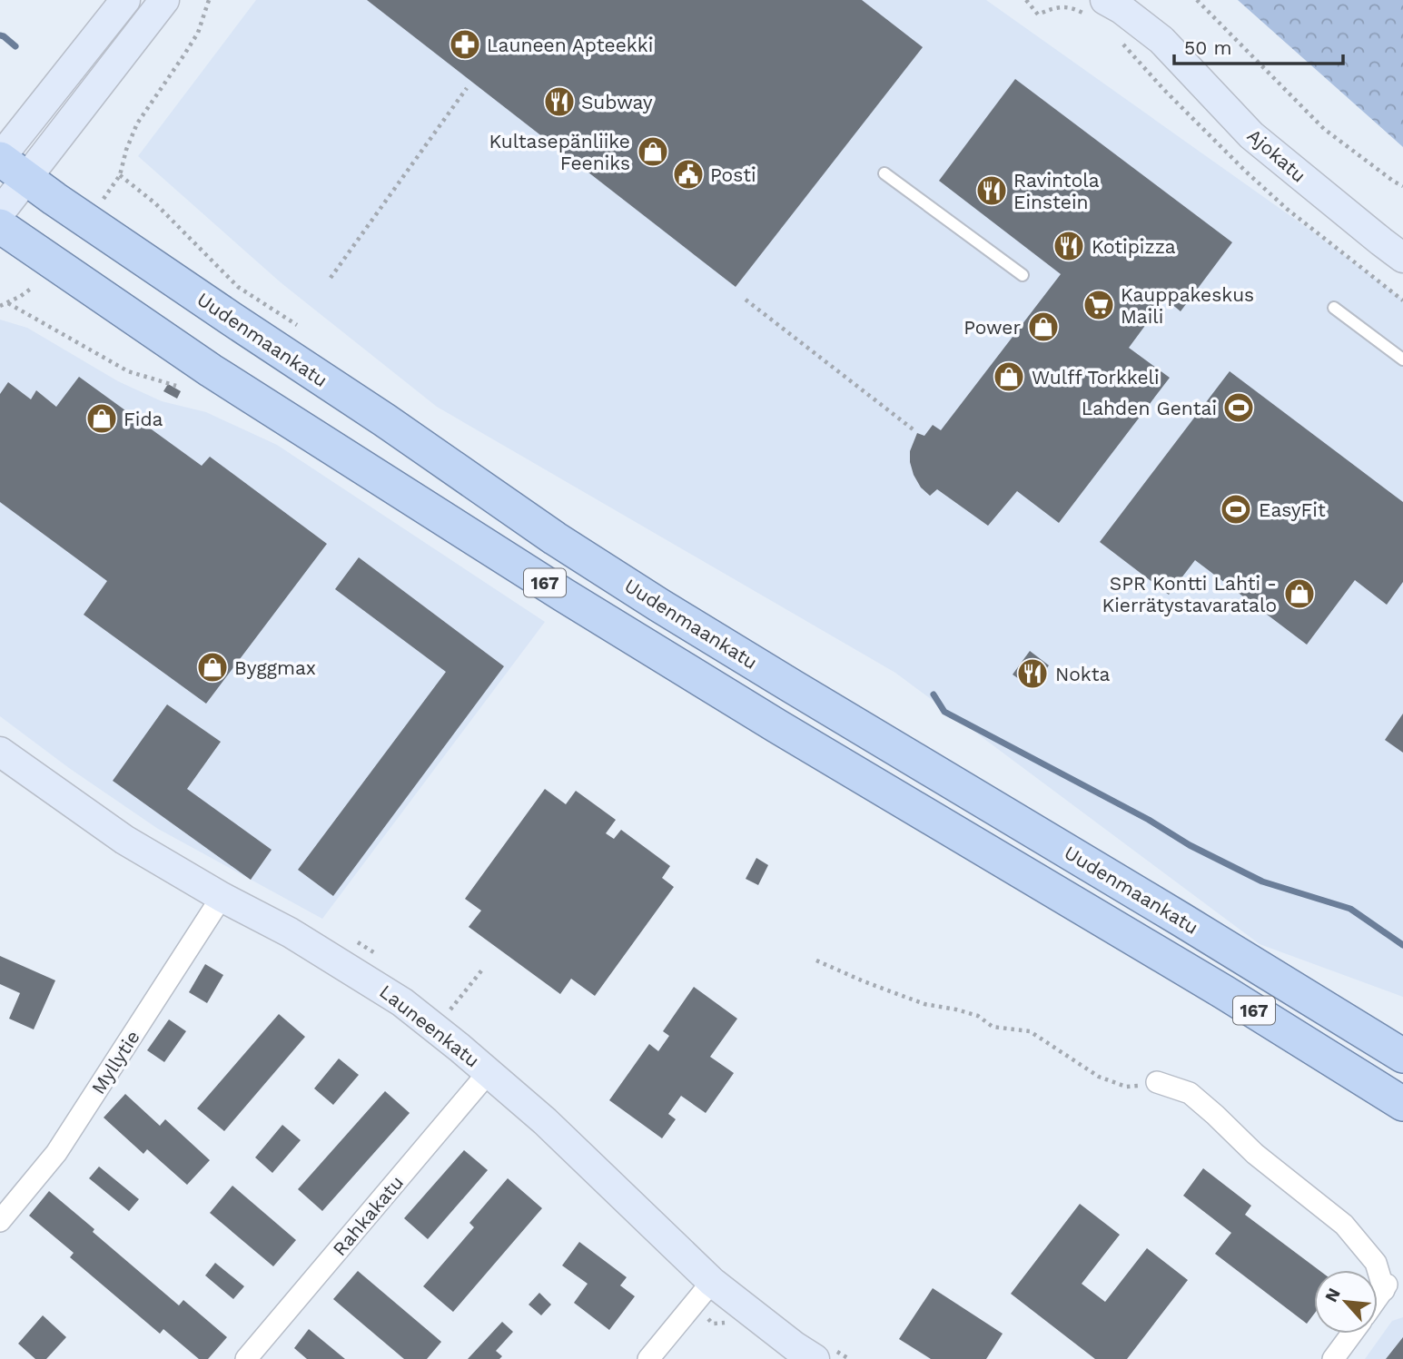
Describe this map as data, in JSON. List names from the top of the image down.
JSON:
{
  "streets": {
    "main road": ["Uudenmaankatu", "167"],
    "street": [
      "Ajokatu",
      "Launeenkatu",
      "Myllytie",
      "Rahkakatu"
    ]
  },
  "crossings": [
    ["Launeenkatu", "Myllytie"],
    ["Launeenkatu", "Rahkakatu"]
  ],
  "places": {
    "pharmacy": ["Launeen Apteekki"],
    "restaurant": [
      "Subway",
      "Ravintola Einstein",
      "Kotipizza",
      "Nokta"
    ],
    "shop": [
      "Kultasepänliike Feeniks",
      "Power",
      "Wulff Torkkeli",
      "Fida",
      "SPR Kontti Lahti - Kierrätystavaratalo",
      "Byggmax"
    ],
    "public building": ["Posti"],
    "supermarket": ["Kauppakeskus Maili"],
    "sports": ["Lahden Gentai", "EasyFit"]
  },
  "scale_bar": "50 m",
  "north": "top left"
}
